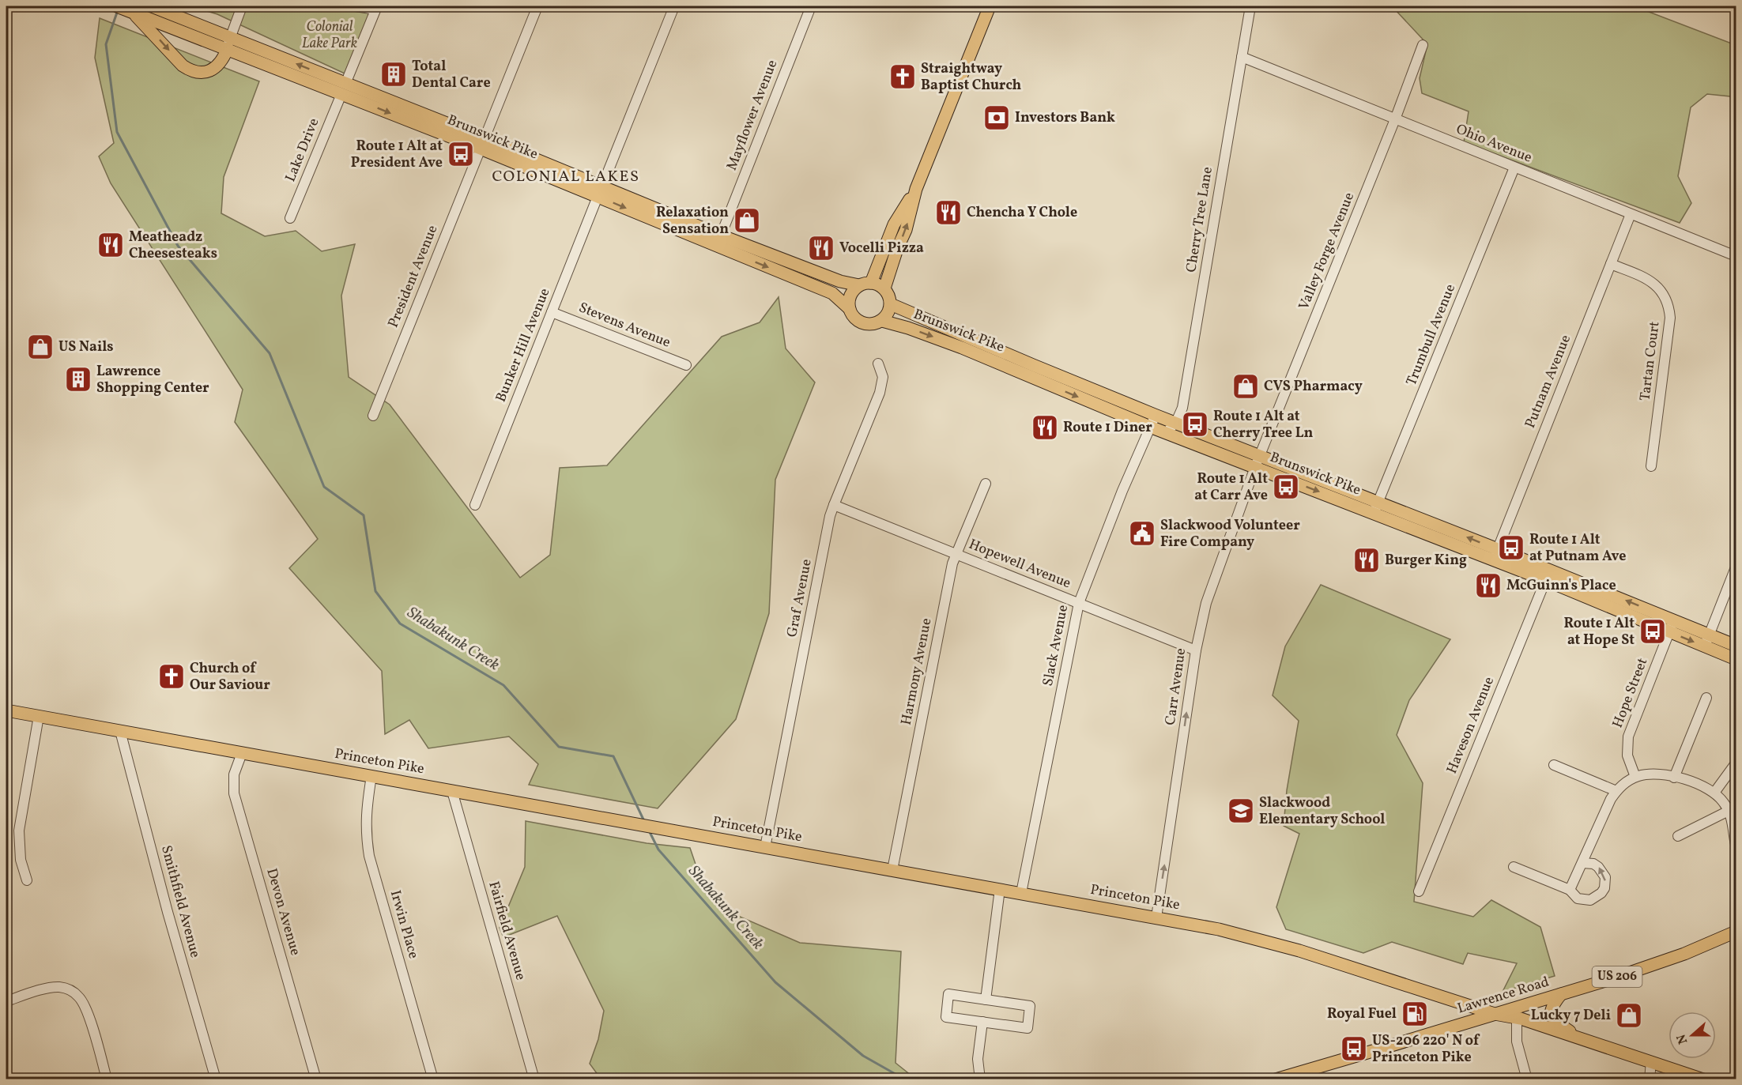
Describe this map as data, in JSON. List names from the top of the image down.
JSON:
{
  "streets": {
    "main road": [
      "Brunswick Pike",
      "Princeton Pike",
      "US 206",
      "Lawrence Road"
    ],
    "street": [
      "Mayflower Avenue",
      "Ohio Avenue",
      "Lake Drive",
      "Cherry Tree Lane",
      "Valley Forge Avenue",
      "President Avenue",
      "Stevens Avenue",
      "Trumbull Avenue",
      "Bunker Hill Avenue",
      "Tartan Court",
      "Putnam Avenue",
      "Hopewell Avenue",
      "Graf Avenue",
      "Slack Avenue",
      "Harmony Avenue",
      "Carr Avenue",
      "Hope Street",
      "Haveson Avenue",
      "Smithfield Avenue",
      "Devon Avenue",
      "Irwin Place",
      "Fairfield Avenue"
    ]
  },
  "crossings": [
    ["Mayflower Avenue", "Brunswick Pike"],
    ["Brunswick Pike", "Lake Drive"],
    ["Brunswick Pike", "Cherry Tree Lane"],
    ["Brunswick Pike", "Valley Forge Avenue"],
    ["Brunswick Pike", "President Avenue"],
    ["Brunswick Pike", "Trumbull Avenue"],
    ["Brunswick Pike", "Bunker Hill Avenue"],
    ["Brunswick Pike", "Putnam Avenue"],
    ["Brunswick Pike", "Slack Avenue"],
    ["Brunswick Pike", "Carr Avenue"],
    ["Brunswick Pike", "Hope Street"],
    ["Brunswick Pike", "Haveson Avenue"],
    ["Ohio Avenue", "Cherry Tree Lane"],
    ["Ohio Avenue", "Valley Forge Avenue"],
    ["Ohio Avenue", "Trumbull Avenue"],
    ["Ohio Avenue", "Putnam Avenue"],
    ["Valley Forge Avenue", "Carr Avenue"],
    ["Stevens Avenue", "Bunker Hill Avenue"],
    ["Tartan Court", "Putnam Avenue"],
    ["Hopewell Avenue", "Graf Avenue"],
    ["Hopewell Avenue", "Slack Avenue"],
    ["Hopewell Avenue", "Harmony Avenue"],
    ["Hopewell Avenue", "Carr Avenue"],
    ["Graf Avenue", "Princeton Pike"],
    ["Slack Avenue", "Princeton Pike"],
    ["Harmony Avenue", "Princeton Pike"],
    ["Carr Avenue", "Princeton Pike"],
    ["Princeton Pike", "Smithfield Avenue"],
    ["Princeton Pike", "Devon Avenue"],
    ["Princeton Pike", "Irwin Place"],
    ["Princeton Pike", "Fairfield Avenue"],
    ["Princeton Pike", "US 206"],
    ["Princeton Pike", "Lawrence Road"],
    ["US 206", "Lawrence Road"]
  ],
  "one_way": ["Carr Avenue"],
  "districts": ["COLONIAL LAKES"],
  "water": ["Shabakunk Creek"],
  "parks": ["Colonial Lake Park"],
  "places": {
    "building": ["Total Dental Care", "Lawrence Shopping Center"],
    "church": ["Straightway Baptist Church", "Church of Our Saviour"],
    "bank": ["Investors Bank"],
    "bus stop": [
      "Route 1 Alt at President Ave",
      "Route 1 Alt at Cherry Tree Ln",
      "Route 1 Alt at Carr Ave",
      "Route 1 Alt at Putnam Ave",
      "Route 1 Alt at Hope St",
      "US-206 220' N of Princeton Pike"
    ],
    "restaurant": [
      "Chencha Y Chole",
      "Meatheadz Cheesesteaks",
      "Vocelli Pizza",
      "Route 1 Diner",
      "Burger King",
      "McGuinn's Place"
    ],
    "shop": [
      "Relaxation Sensation",
      "US Nails",
      "CVS Pharmacy",
      "Lucky 7 Deli"
    ],
    "public building": ["Slackwood Volunteer Fire Company"],
    "school or university": ["Slackwood Elementary School"],
    "fuel station": ["Royal Fuel"]
  },
  "north": "left"
}
